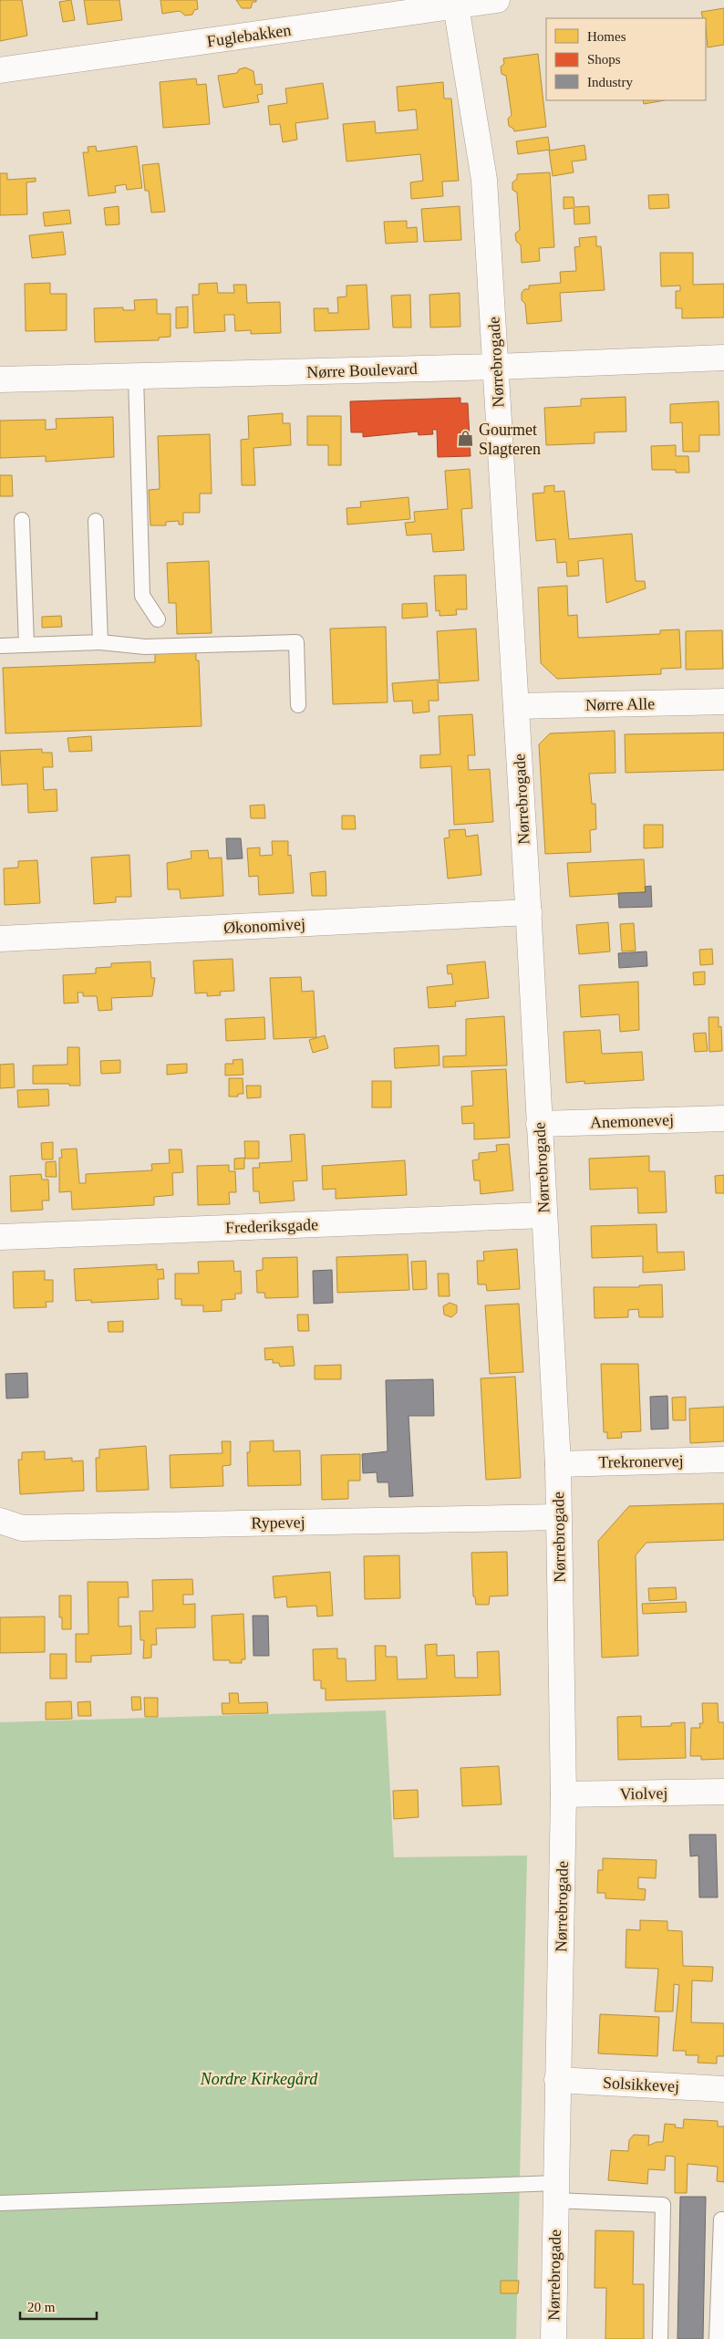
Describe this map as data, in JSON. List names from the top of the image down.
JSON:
{
  "streets": {
    "street": [
      "Fuglebakken",
      "Nørrebrogade",
      "Nørre Boulevard",
      "Nørre Alle",
      "Økonomivej",
      "Anemonevej",
      "Frederiksgade",
      "Trekronervej",
      "Rypevej",
      "Violvej",
      "Solsikkevej"
    ]
  },
  "crossings": [
    ["Fuglebakken", "Nørrebrogade"],
    ["Nørrebrogade", "Nørre Boulevard"],
    ["Nørrebrogade", "Nørre Alle"],
    ["Nørrebrogade", "Økonomivej"],
    ["Nørrebrogade", "Anemonevej"],
    ["Nørrebrogade", "Frederiksgade"],
    ["Nørrebrogade", "Trekronervej"],
    ["Nørrebrogade", "Rypevej"],
    ["Nørrebrogade", "Violvej"],
    ["Nørrebrogade", "Solsikkevej"]
  ],
  "parks": ["Nordre Kirkegård"],
  "places": {
    "shop": ["Gourmet Slagteren"]
  },
  "legend": ["Homes", "Shops", "Industry"],
  "scale_bar": "20 m"
}
